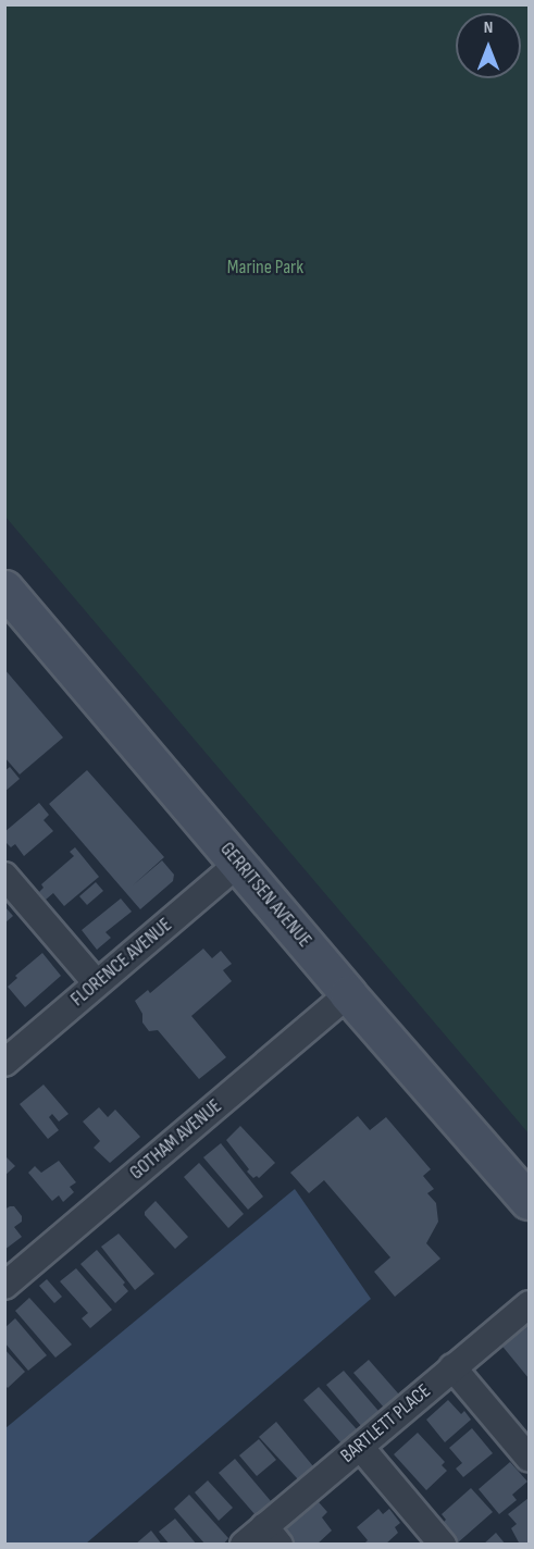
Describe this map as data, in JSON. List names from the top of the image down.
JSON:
{
  "streets": {
    "main road": ["GERRITSEN AVENUE"],
    "street": ["FLORENCE AVENUE", "GOTHAM AVENUE", "BARTLETT PLACE"]
  },
  "crossings": [
    ["GERRITSEN AVENUE", "FLORENCE AVENUE"],
    ["GERRITSEN AVENUE", "GOTHAM AVENUE"]
  ],
  "parks": ["Marine Park"],
  "north": "top"
}
